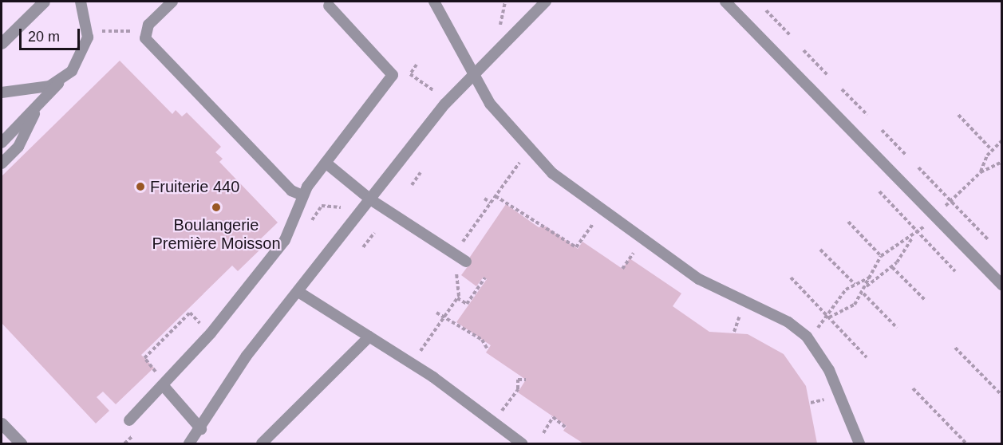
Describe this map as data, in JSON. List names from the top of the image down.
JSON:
{
  "places": ["Fruiterie 440", "Boulangerie Première Moisson"],
  "scale_bar": "20 m"
}
